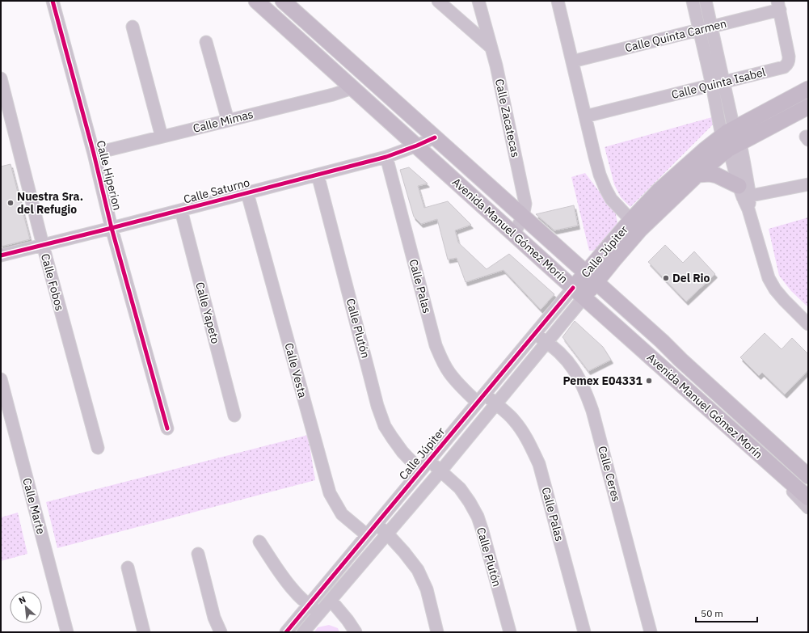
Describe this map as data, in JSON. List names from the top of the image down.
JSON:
{
  "streets": {
    "main road": ["Avenida Manuel Gómez Morín", "Calle Júpiter"],
    "street": [
      "Calle Quinta Carmen",
      "Calle Quinta Isabel",
      "Calle Zacatecas",
      "Calle Mimas",
      "Calle Hiperion",
      "Calle Saturno",
      "Calle Fobos",
      "Calle Palas",
      "Calle Yapeto",
      "Calle Plutón",
      "Calle Vesta",
      "Calle Ceres",
      "Calle Marte"
    ]
  },
  "crossings": [
    ["Calle Quinta Carmen", "Calle Quinta Isabel"],
    ["Calle Zacatecas", "Avenida Manuel Gómez Morín"],
    ["Calle Mimas", "Calle Hiperion"],
    ["Calle Mimas", "Avenida Manuel Gómez Morín"],
    ["Calle Hiperion", "Calle Saturno"],
    ["Calle Saturno", "Avenida Manuel Gómez Morín"],
    ["Calle Saturno", "Calle Fobos"],
    ["Calle Saturno", "Calle Palas"],
    ["Calle Saturno", "Calle Yapeto"],
    ["Calle Saturno", "Calle Plutón"],
    ["Calle Saturno", "Calle Vesta"],
    ["Avenida Manuel Gómez Morín", "Calle Júpiter"],
    ["Calle Júpiter", "Calle Palas"],
    ["Calle Júpiter", "Calle Plutón"],
    ["Calle Júpiter", "Calle Vesta"],
    ["Calle Júpiter", "Calle Ceres"]
  ],
  "places": ["Nuestra Sra. del Refugio", "Del Rio", "Pemex E04331"],
  "scale_bar": "50 m",
  "north": "top left"
}
